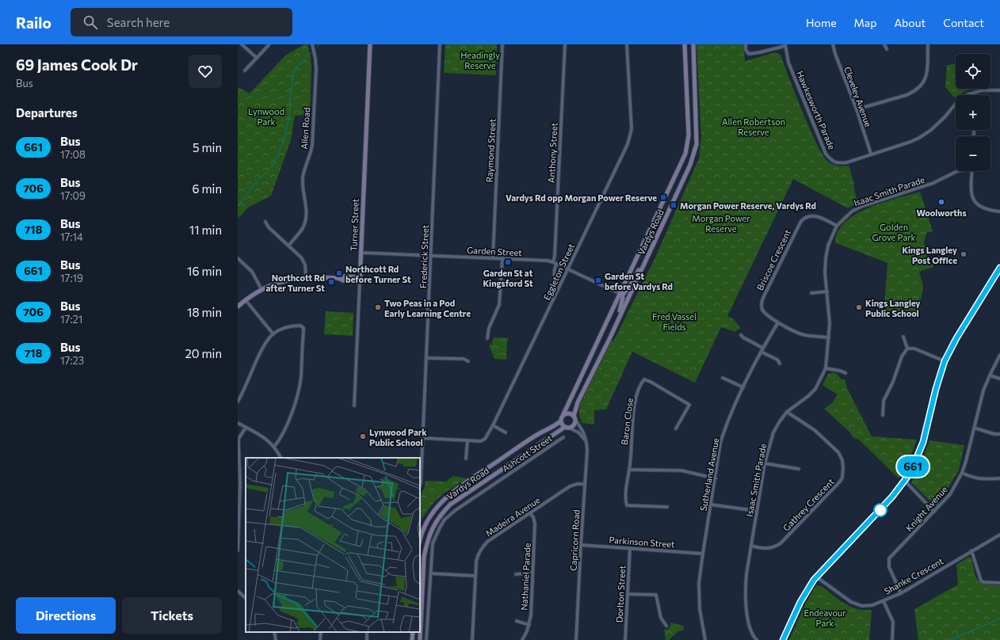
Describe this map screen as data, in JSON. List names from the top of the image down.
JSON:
{
  "streets": {
    "main road": ["Turner Street", "Vardys Road"],
    "street": [
      "Cleveley Avenue",
      "Hawkesworth Parade",
      "Allen Road",
      "Raymond Street",
      "Anthony Street",
      "Isaac Smith Parade",
      "Garden Street",
      "Frederick Street",
      "Briscoe Crescent",
      "Eggleton Street",
      "Baron Close",
      "Ashcott Street",
      "Sutherland Avenue",
      "Gathrey Crescent",
      "Knight Avenue",
      "Madeira Avenue",
      "Capricorn Road",
      "Parkinson Street",
      "Shanke Crescent",
      "Nathaniel Parade",
      "Dorlton Street"
    ]
  },
  "crossings": [
    ["Cleveley Avenue", "Hawkesworth Parade"],
    ["Raymond Street", "Garden Street"],
    ["Anthony Street", "Garden Street"],
    ["Isaac Smith Parade", "Briscoe Crescent"],
    ["Isaac Smith Parade", "Gathrey Crescent"],
    ["Turner Street", "Garden Street"],
    ["Vardys Road", "Garden Street"],
    ["Vardys Road", "Capricorn Road"],
    ["Garden Street", "Frederick Street"],
    ["Garden Street", "Eggleton Street"],
    ["Frederick Street", "Eggleton Street"],
    ["Briscoe Crescent", "Sutherland Avenue"],
    ["Sutherland Avenue", "Parkinson Street"],
    ["Knight Avenue", "Shanke Crescent"],
    ["Madeira Avenue", "Capricorn Road"],
    ["Madeira Avenue", "Nathaniel Parade"],
    ["Capricorn Road", "Parkinson Street"],
    ["Parkinson Street", "Dorlton Street"]
  ],
  "parks": [
    "Headingly Reserve",
    "Lynwood Park",
    "Allen Robertson Reserve",
    "Morgan Power Reserve",
    "Golden Grove Park",
    "Fred Vassel Fields",
    "Endeavour Park"
  ],
  "places": {
    "transit": [
      "Vardys Rd opp Morgan Power Reserve",
      "Morgan Power Reserve, Vardys Rd",
      "Garden St at Kingsford St",
      "Northcott Rd before Turner St",
      "Garden St before Vardys Rd",
      "Northcott Rd after Turner St"
    ],
    "other": [
      "Woolworths",
      "Kings Langley Post Office",
      "Two Peas in a Pod Early Learning Centre",
      "Kings Langley Public School",
      "Lynwood Park Public School"
    ]
  },
  "lines": ["bus line 661"],
  "page": {
    "header": "Railo",
    "search": "Search here",
    "nav": [
      "Home",
      "Map",
      "About",
      "Contact"
    ],
    "heading": [
      ["69 James Cook Dr", "Bus"],
      "Departures"
    ],
    "on_map": "661",
    "map_buttons": ["+", "−"],
    "list": [
      {
        "mark": "661",
        "name": "Bus",
        "note": "17:08",
        "value": "5 min"
      },
      {
        "mark": "706",
        "name": "Bus",
        "note": "17:09",
        "value": "6 min"
      },
      {
        "mark": "718",
        "name": "Bus",
        "note": "17:14",
        "value": "11 min"
      },
      {
        "mark": "661",
        "name": "Bus",
        "note": "17:19",
        "value": "16 min"
      },
      {
        "mark": "706",
        "name": "Bus",
        "note": "17:21",
        "value": "18 min"
      },
      {
        "mark": "718",
        "name": "Bus",
        "note": "17:23",
        "value": "20 min"
      }
    ],
    "buttons": ["Directions", "Tickets"]
  }
}
